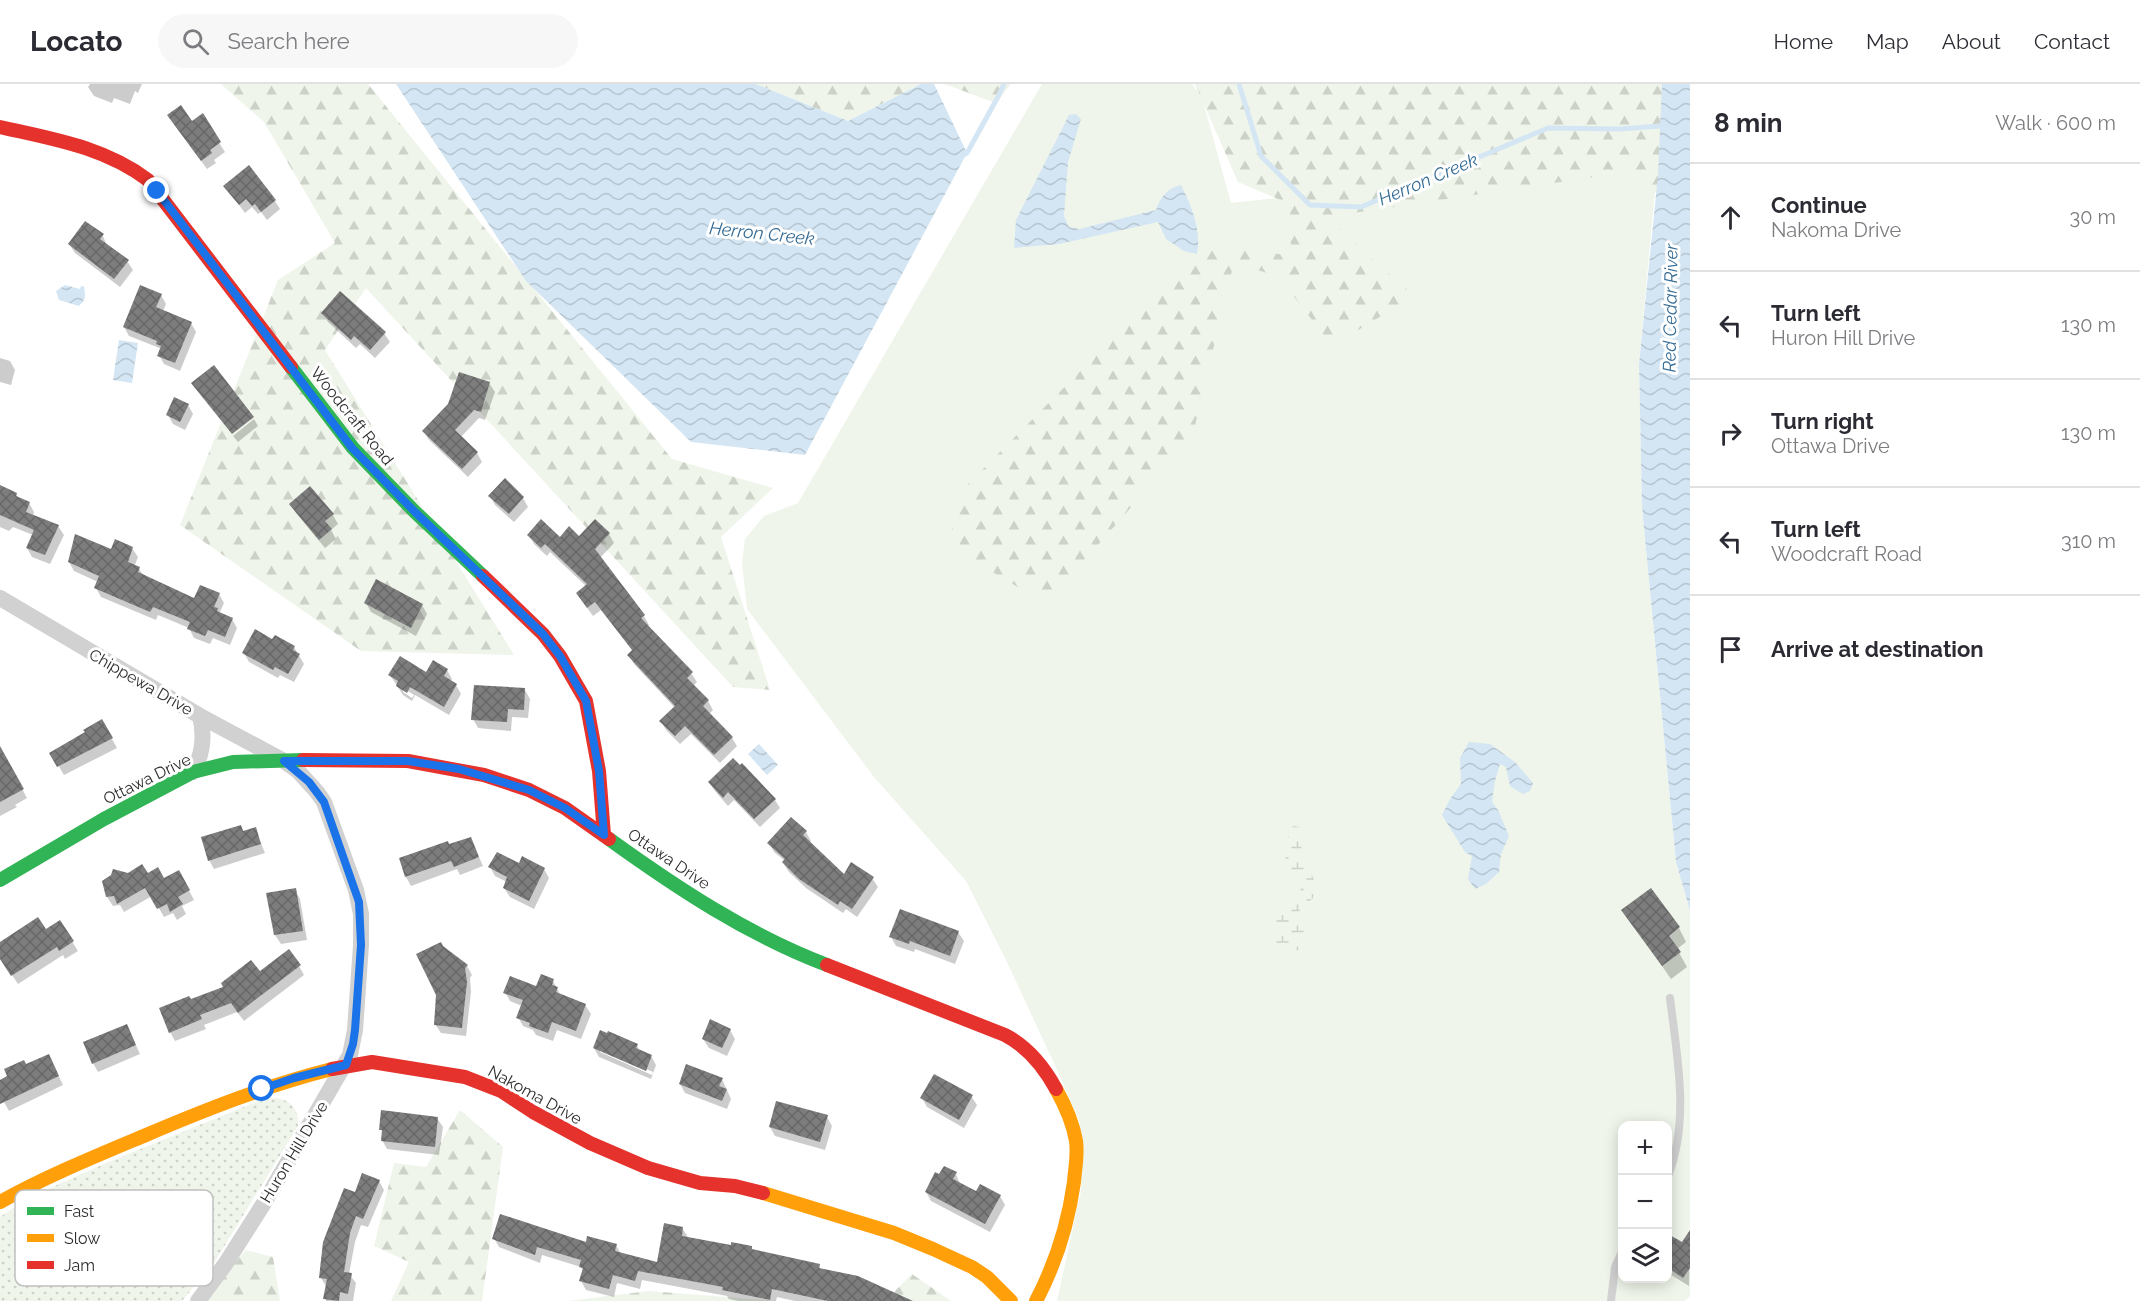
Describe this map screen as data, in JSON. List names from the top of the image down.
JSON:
{
  "streets": {
    "street": [
      "Woodcraft Road",
      "Chippewa Drive",
      "Ottawa Drive",
      "Nakoma Drive",
      "Huron Hill Drive"
    ]
  },
  "crossings": [
    ["Woodcraft Road", "Ottawa Drive"],
    ["Chippewa Drive", "Ottawa Drive"],
    ["Chippewa Drive", "Huron Hill Drive"],
    ["Ottawa Drive", "Huron Hill Drive"],
    ["Nakoma Drive", "Huron Hill Drive"]
  ],
  "water": ["Herron Creek", "Red Cedar River"],
  "legend": ["Fast", "Slow", "Jam"],
  "page": {
    "header": "Locato",
    "search": "Search here",
    "nav": [
      "Home",
      "Map",
      "About",
      "Contact"
    ],
    "heading": ["8 min", "Walk · 600 m"],
    "list": [
      ["Continue", "Nakoma Drive", "30 m"],
      ["Turn left", "Huron Hill Drive", "130 m"],
      ["Turn right", "Ottawa Drive", "130 m"],
      ["Turn left", "Woodcraft Road", "310 m"],
      "Arrive at destination"
    ],
    "map_buttons": ["+", "−"]
  }
}
